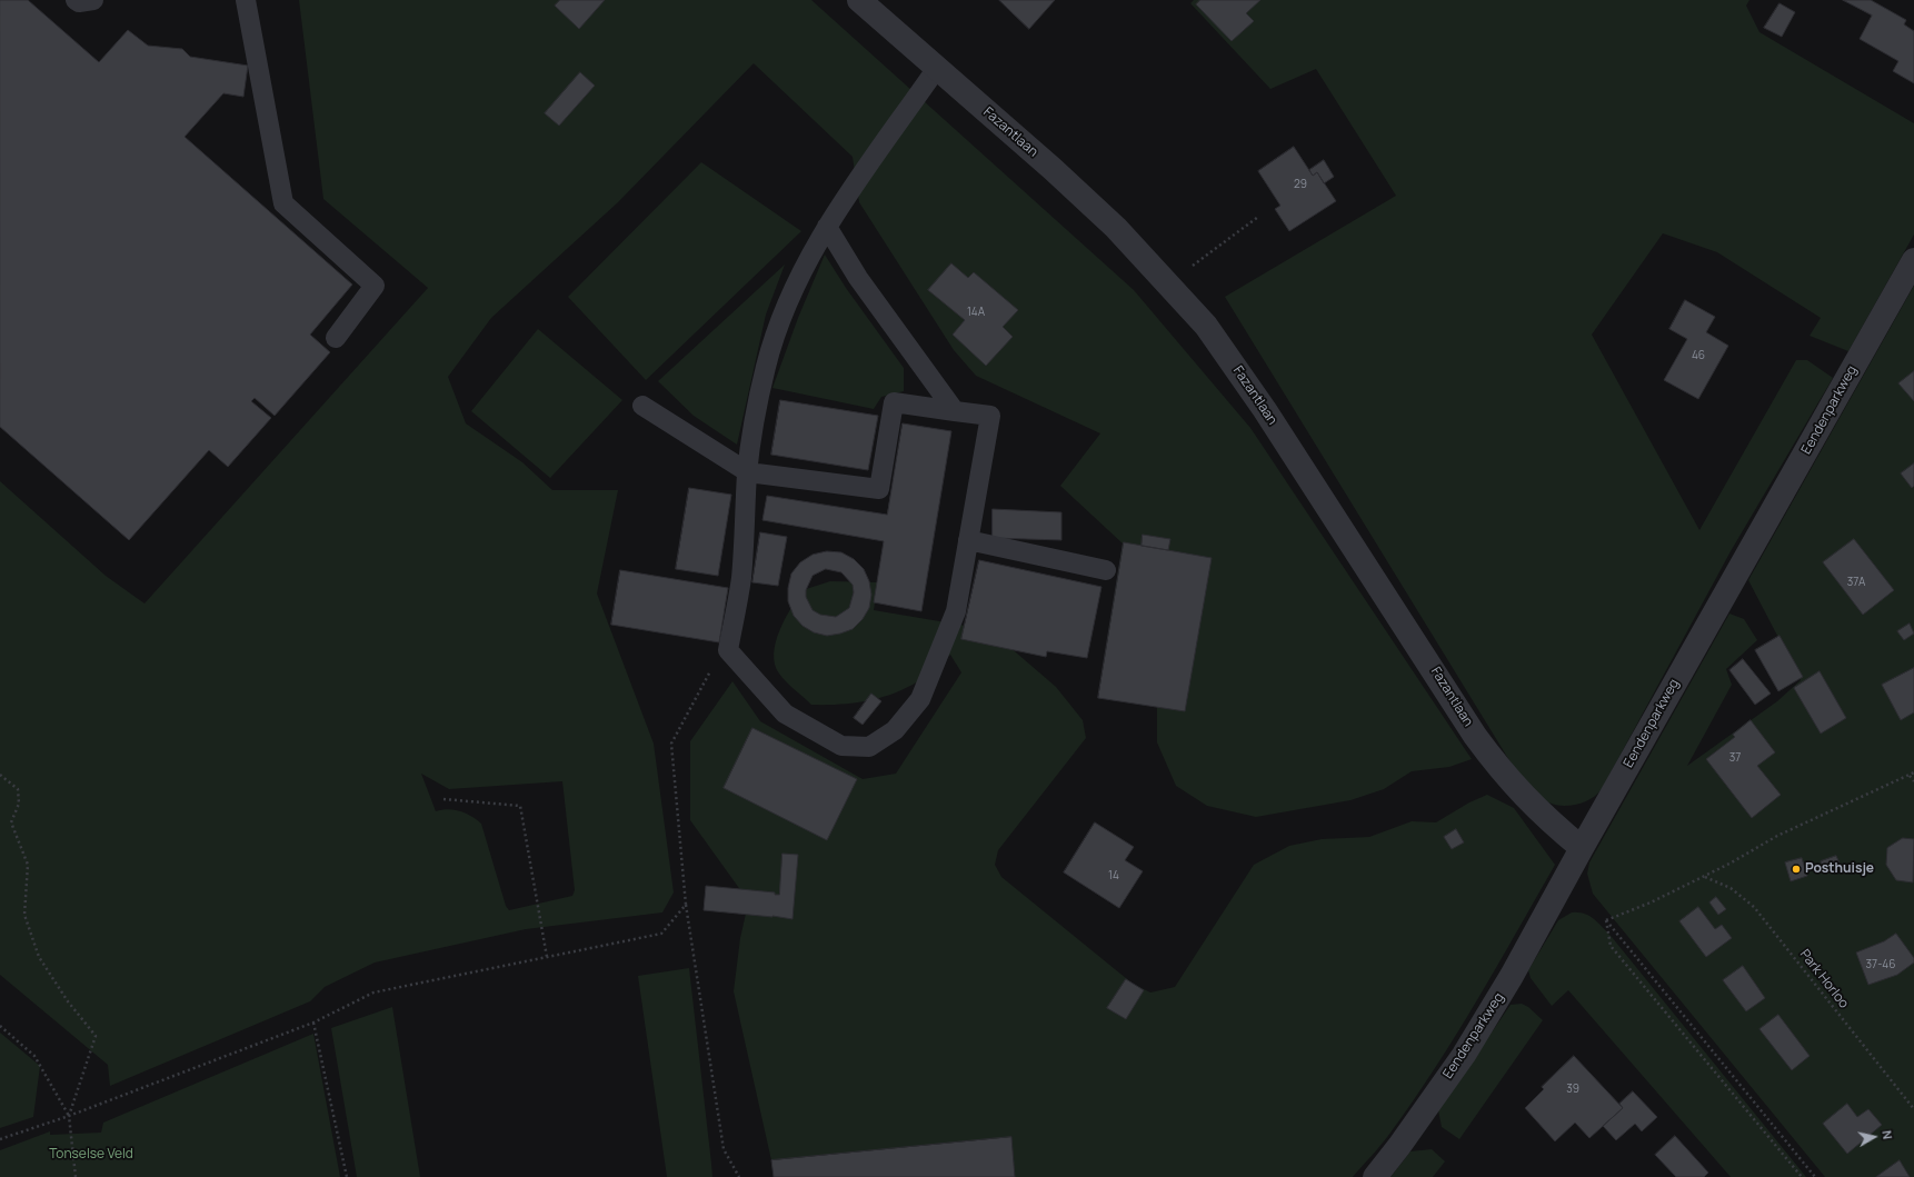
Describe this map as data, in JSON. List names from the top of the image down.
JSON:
{
  "streets": {
    "street": ["Fazantlaan", "Eendenparkweg"],
    "path": ["Park Horloo"]
  },
  "crossings": [
    ["Fazantlaan", "Eendenparkweg"]
  ],
  "parks": ["Tonselse Veld"],
  "places": ["Posthuisje"],
  "house_numbers": [
    "29",
    "14A",
    "46",
    "37A",
    "37",
    "14",
    "37-46",
    "39"
  ],
  "north": "right"
}
